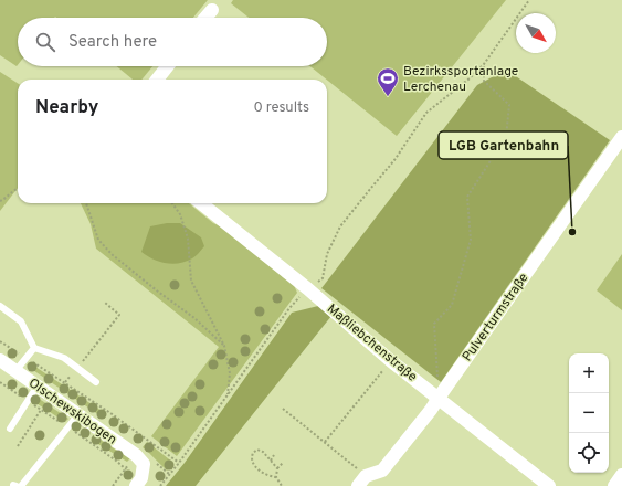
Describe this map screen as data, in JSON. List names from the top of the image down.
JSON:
{
  "streets": {
    "street": ["Pulverturmstraße", "Maßliebchenstraße", "Olschewskibogen"]
  },
  "crossings": [
    ["Pulverturmstraße", "Maßliebchenstraße"]
  ],
  "places": {
    "sports": ["Bezirkssportanlage Lerchenau"],
    "other": ["LGB Gartenbahn"]
  },
  "north": "bottom right",
  "page": {
    "search": "Search here",
    "heading": ["Nearby", "0 results"],
    "map_buttons": ["+", "−"]
  }
}
